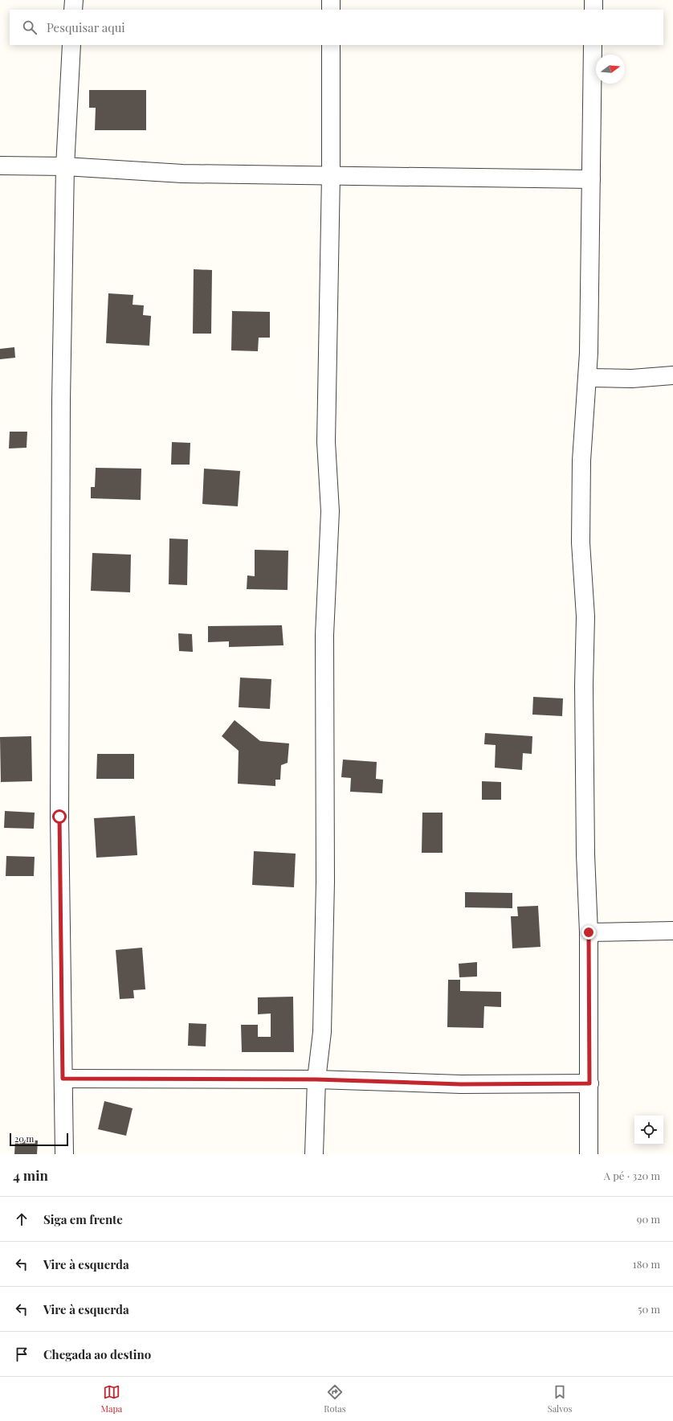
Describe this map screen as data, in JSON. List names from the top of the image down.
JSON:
{
  "scale_bar": "20 m",
  "north": "right",
  "page": {
    "search": "Pesquisar aqui",
    "scale": "20 m",
    "heading": ["4 min", "A pé · 320 m"],
    "list": [
      ["Siga em frente", "90 m"],
      ["Vire à esquerda", "180 m"],
      ["Vire à esquerda", "50 m"],
      "Chegada ao destino"
    ],
    "nav": ["Mapa", "Rotas", "Salvos"]
  }
}
